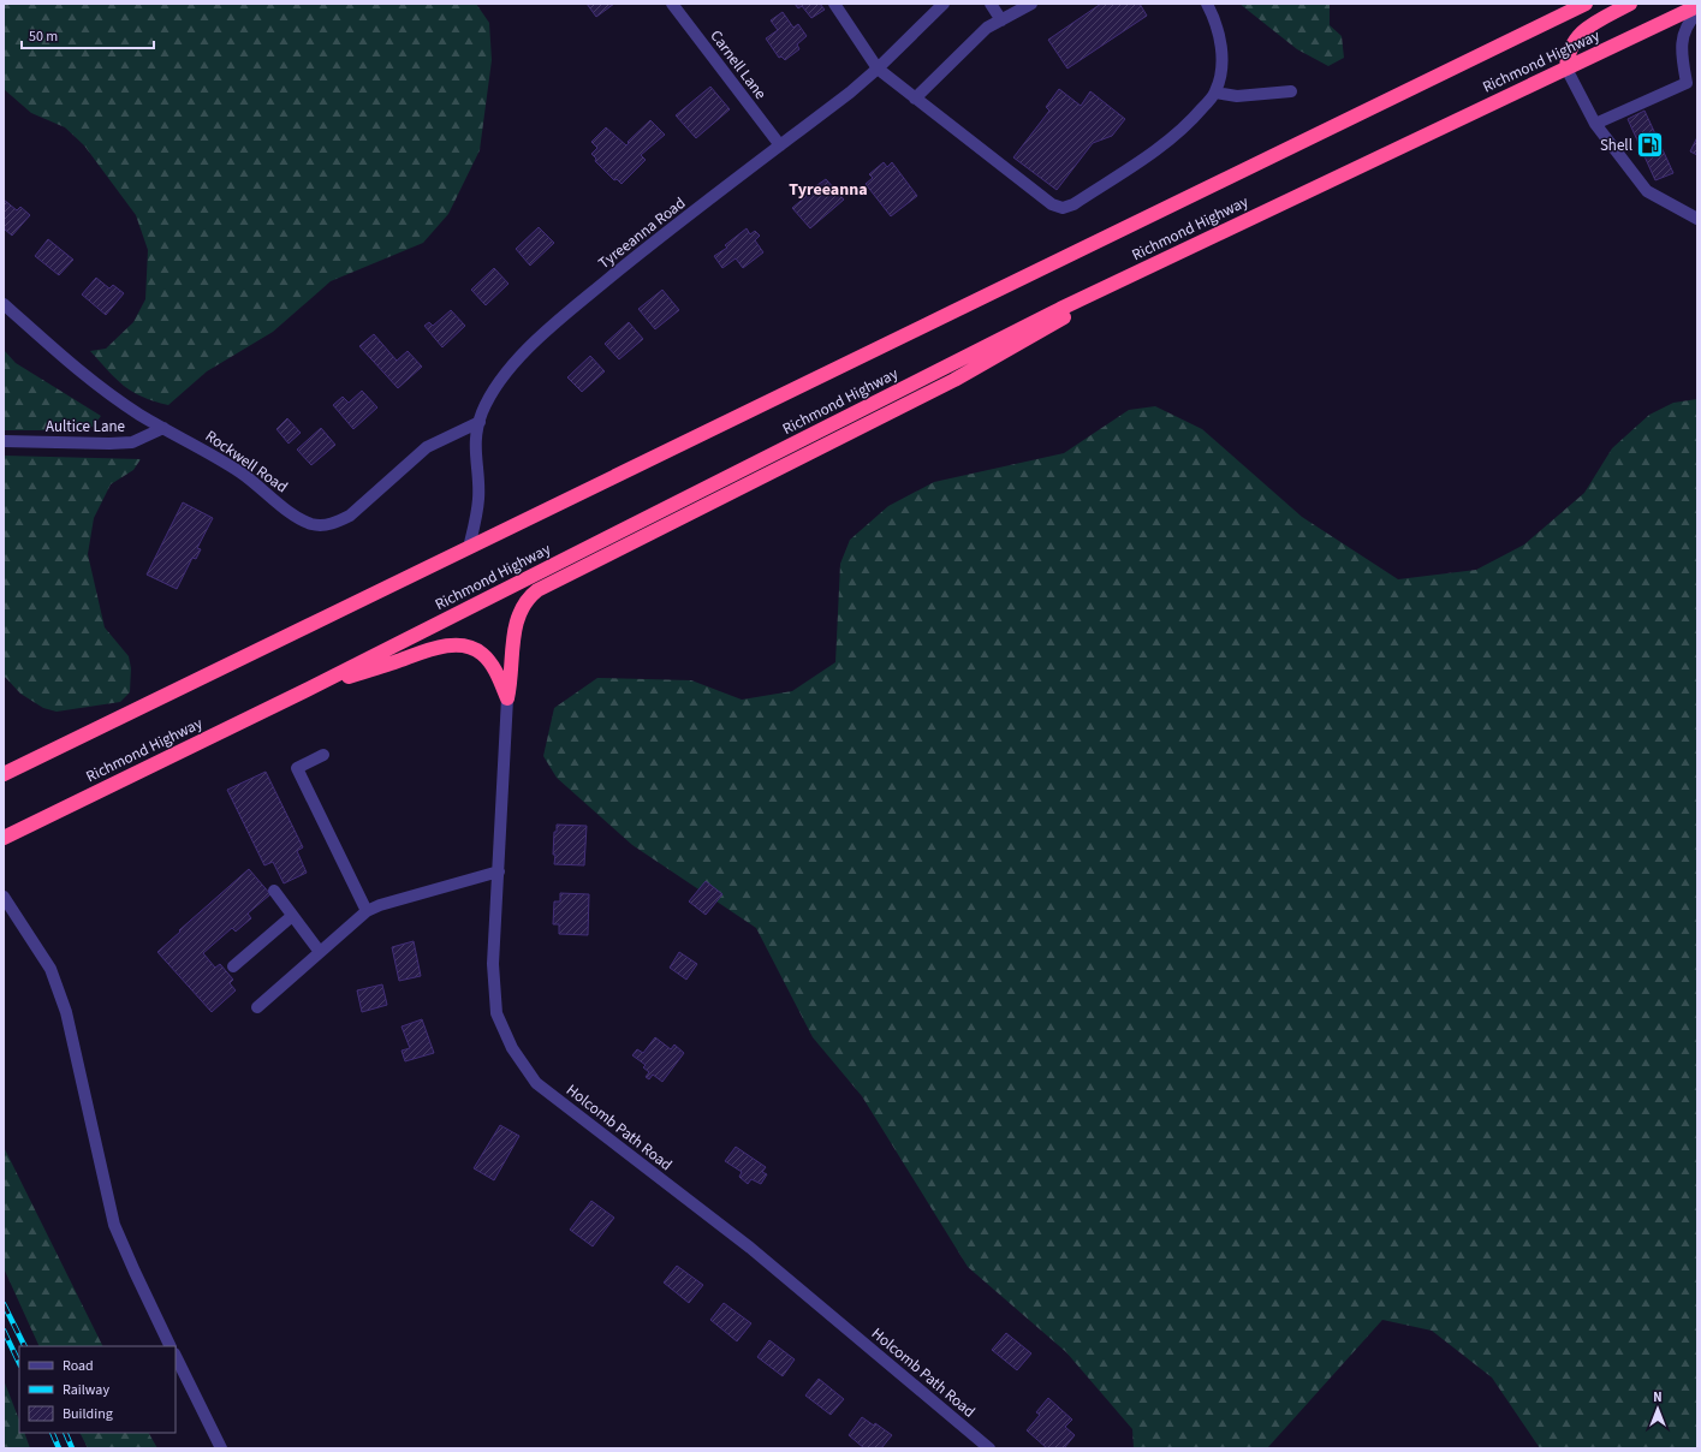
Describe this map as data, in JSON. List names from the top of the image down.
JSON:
{
  "streets": {
    "highway": ["Richmond Highway"],
    "street": [
      "Carnell Lane",
      "Tyreeanna Road",
      "Aultice Lane",
      "Rockwell Road",
      "Holcomb Path Road"
    ]
  },
  "crossings": [
    ["Richmond Highway", "Tyreeanna Road"],
    ["Carnell Lane", "Tyreeanna Road"],
    ["Tyreeanna Road", "Rockwell Road"],
    ["Aultice Lane", "Rockwell Road"]
  ],
  "districts": ["Tyreeanna"],
  "places": {
    "fuel station": ["Shell"]
  },
  "legend": ["Road", "Railway", "Building"],
  "scale_bar": "50 m",
  "north": "top"
}
